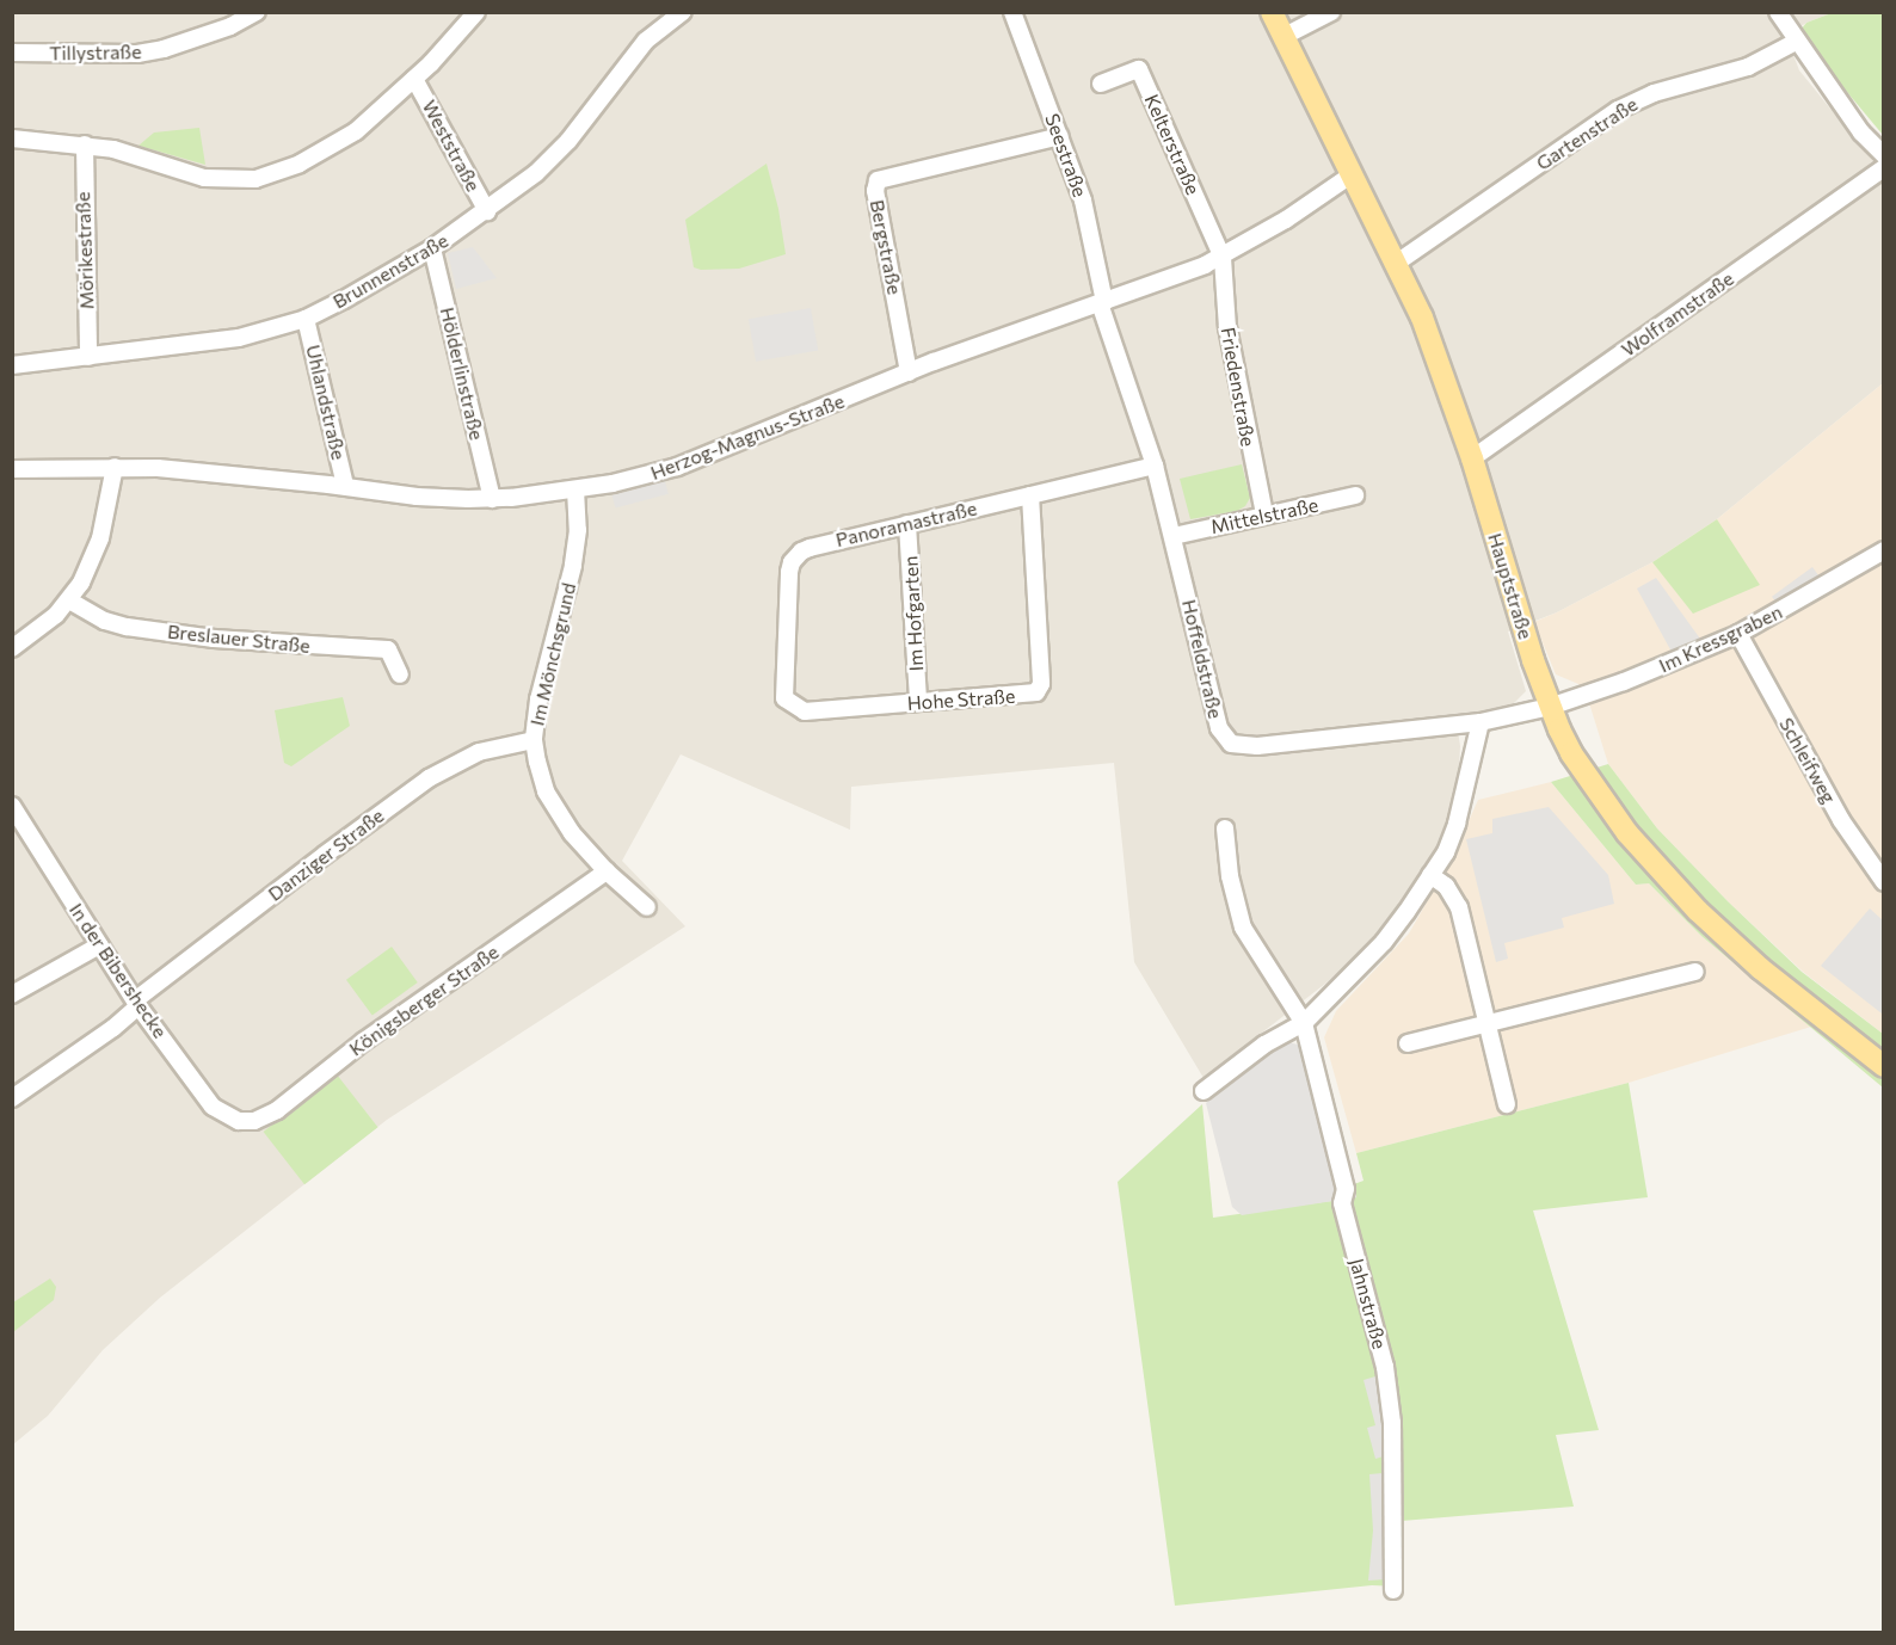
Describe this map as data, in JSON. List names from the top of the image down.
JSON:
{
  "streets": {
    "main road": ["Hauptstraße"],
    "street": [
      "Tillystraße",
      "Gartenstraße",
      "Kelterstraße",
      "Weststraße",
      "Seestraße",
      "Bergstraße",
      "Mörikestraße",
      "Brunnenstraße",
      "Wolframstraße",
      "Hölderlinstraße",
      "Friedenstraße",
      "Uhlandstraße",
      "Herzog-Magnus-Straße",
      "Mittelstraße",
      "Panoramastraße",
      "Im Hofgarten",
      "Breslauer Straße",
      "Im Kressgraben",
      "Im Mönchsgrund",
      "Hoffeldstraße",
      "Hohe Straße",
      "Schleifweg",
      "Danziger Straße",
      "In der Bibershecke",
      "Königsberger Straße",
      "Jahnstraße"
    ]
  },
  "crossings": [
    ["Gartenstraße", "Hauptstraße"],
    ["Kelterstraße", "Friedenstraße"],
    ["Kelterstraße", "Herzog-Magnus-Straße"],
    ["Weststraße", "Brunnenstraße"],
    ["Seestraße", "Bergstraße"],
    ["Seestraße", "Herzog-Magnus-Straße"],
    ["Seestraße", "Hoffeldstraße"],
    ["Bergstraße", "Herzog-Magnus-Straße"],
    ["Mörikestraße", "Brunnenstraße"],
    ["Brunnenstraße", "Hölderlinstraße"],
    ["Brunnenstraße", "Uhlandstraße"],
    ["Wolframstraße", "Hauptstraße"],
    ["Hölderlinstraße", "Herzog-Magnus-Straße"],
    ["Friedenstraße", "Herzog-Magnus-Straße"],
    ["Friedenstraße", "Mittelstraße"],
    ["Uhlandstraße", "Herzog-Magnus-Straße"],
    ["Herzog-Magnus-Straße", "Hauptstraße"],
    ["Herzog-Magnus-Straße", "Im Mönchsgrund"],
    ["Herzog-Magnus-Straße", "Hoffeldstraße"],
    ["Mittelstraße", "Hoffeldstraße"],
    ["Panoramastraße", "Im Hofgarten"],
    ["Panoramastraße", "Hoffeldstraße"],
    ["Panoramastraße", "Hohe Straße"],
    ["Hauptstraße", "Im Kressgraben"],
    ["Hauptstraße", "Hoffeldstraße"],
    ["Im Hofgarten", "Hohe Straße"],
    ["Im Kressgraben", "Hoffeldstraße"],
    ["Im Kressgraben", "Schleifweg"],
    ["Im Mönchsgrund", "Danziger Straße"],
    ["Im Mönchsgrund", "Königsberger Straße"],
    ["Danziger Straße", "In der Bibershecke"],
    ["In der Bibershecke", "Königsberger Straße"]
  ]
}
